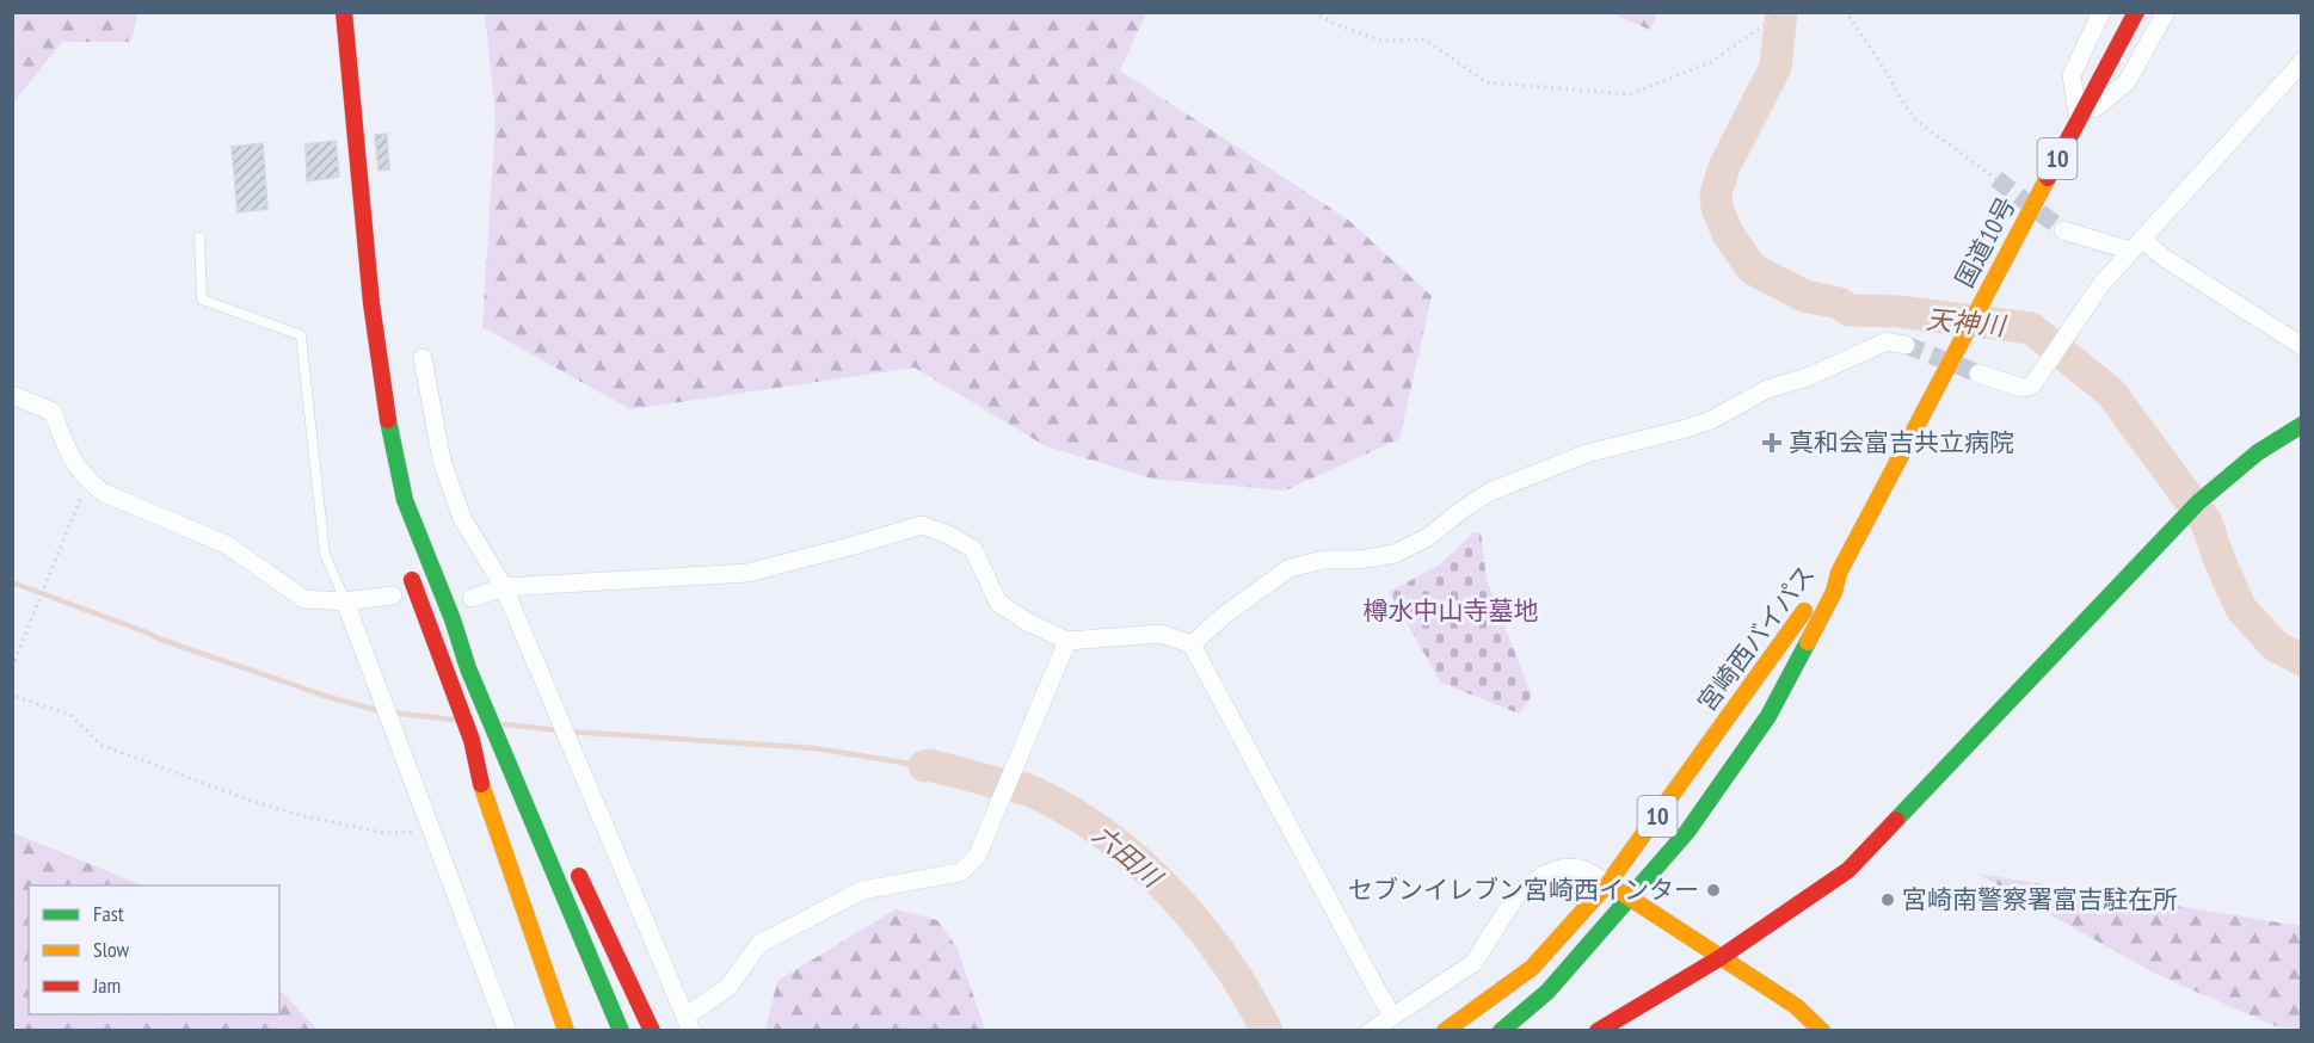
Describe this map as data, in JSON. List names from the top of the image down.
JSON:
{
  "streets": {
    "main road": ["10", "国道10号", "宮崎西バイパス"]
  },
  "crossings": [
    ["国道10号", "宮崎西バイパス"]
  ],
  "water": ["天神川", "六田川"],
  "parks": ["樽水中山寺墓地"],
  "places": {
    "health": ["真和会富吉共立病院"],
    "other": ["セブンイレブン宮崎西インター", "宮崎南警察署富吉駐在所"]
  },
  "legend": ["Fast", "Slow", "Jam"]
}
